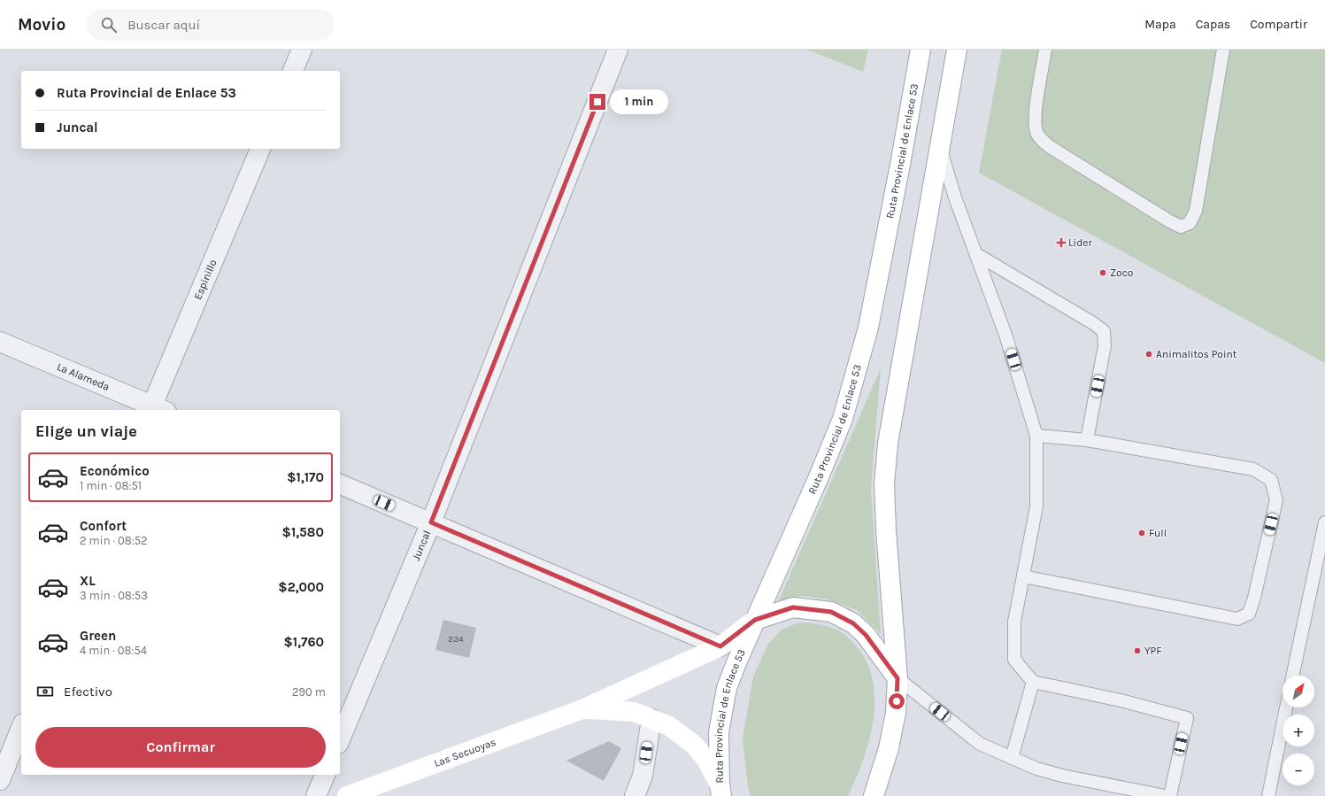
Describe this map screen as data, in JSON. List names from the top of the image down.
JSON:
{
  "streets": {
    "main road": ["Ruta Provincial de Enlace 53", "Las Secuoyas"],
    "street": ["Espinillo", "La Alameda", "Juncal"]
  },
  "crossings": [
    ["Ruta Provincial de Enlace 53", "Las Secuoyas"],
    ["Espinillo", "La Alameda"]
  ],
  "places": {
    "health": ["Lider"],
    "other": [
      "Zoco",
      "Animalitos Point",
      "Full",
      "YPF"
    ]
  },
  "house_numbers": ["234"],
  "north": "top right",
  "page": {
    "header": "Movio",
    "search": "Buscar aquí",
    "nav": ["Mapa", "Capas", "Compartir"],
    "banner": ["Ruta Provincial de Enlace 53", "Juncal"],
    "bubble": "1 min",
    "heading": "Elige un viaje",
    "list": [
      {
        "name": "Económico",
        "note": "1 min · 08:51",
        "value": "$1,170"
      },
      {
        "name": "Confort",
        "note": "2 min · 08:52",
        "value": "$1,580"
      },
      {
        "name": "XL",
        "note": "3 min · 08:53",
        "value": "$2,000"
      },
      {
        "name": "Green",
        "note": "4 min · 08:54",
        "value": "$1,760"
      }
    ],
    "pay": ["Efectivo", "290 m"],
    "map_buttons": ["+", "−"],
    "buttons": "Confirmar"
  }
}
